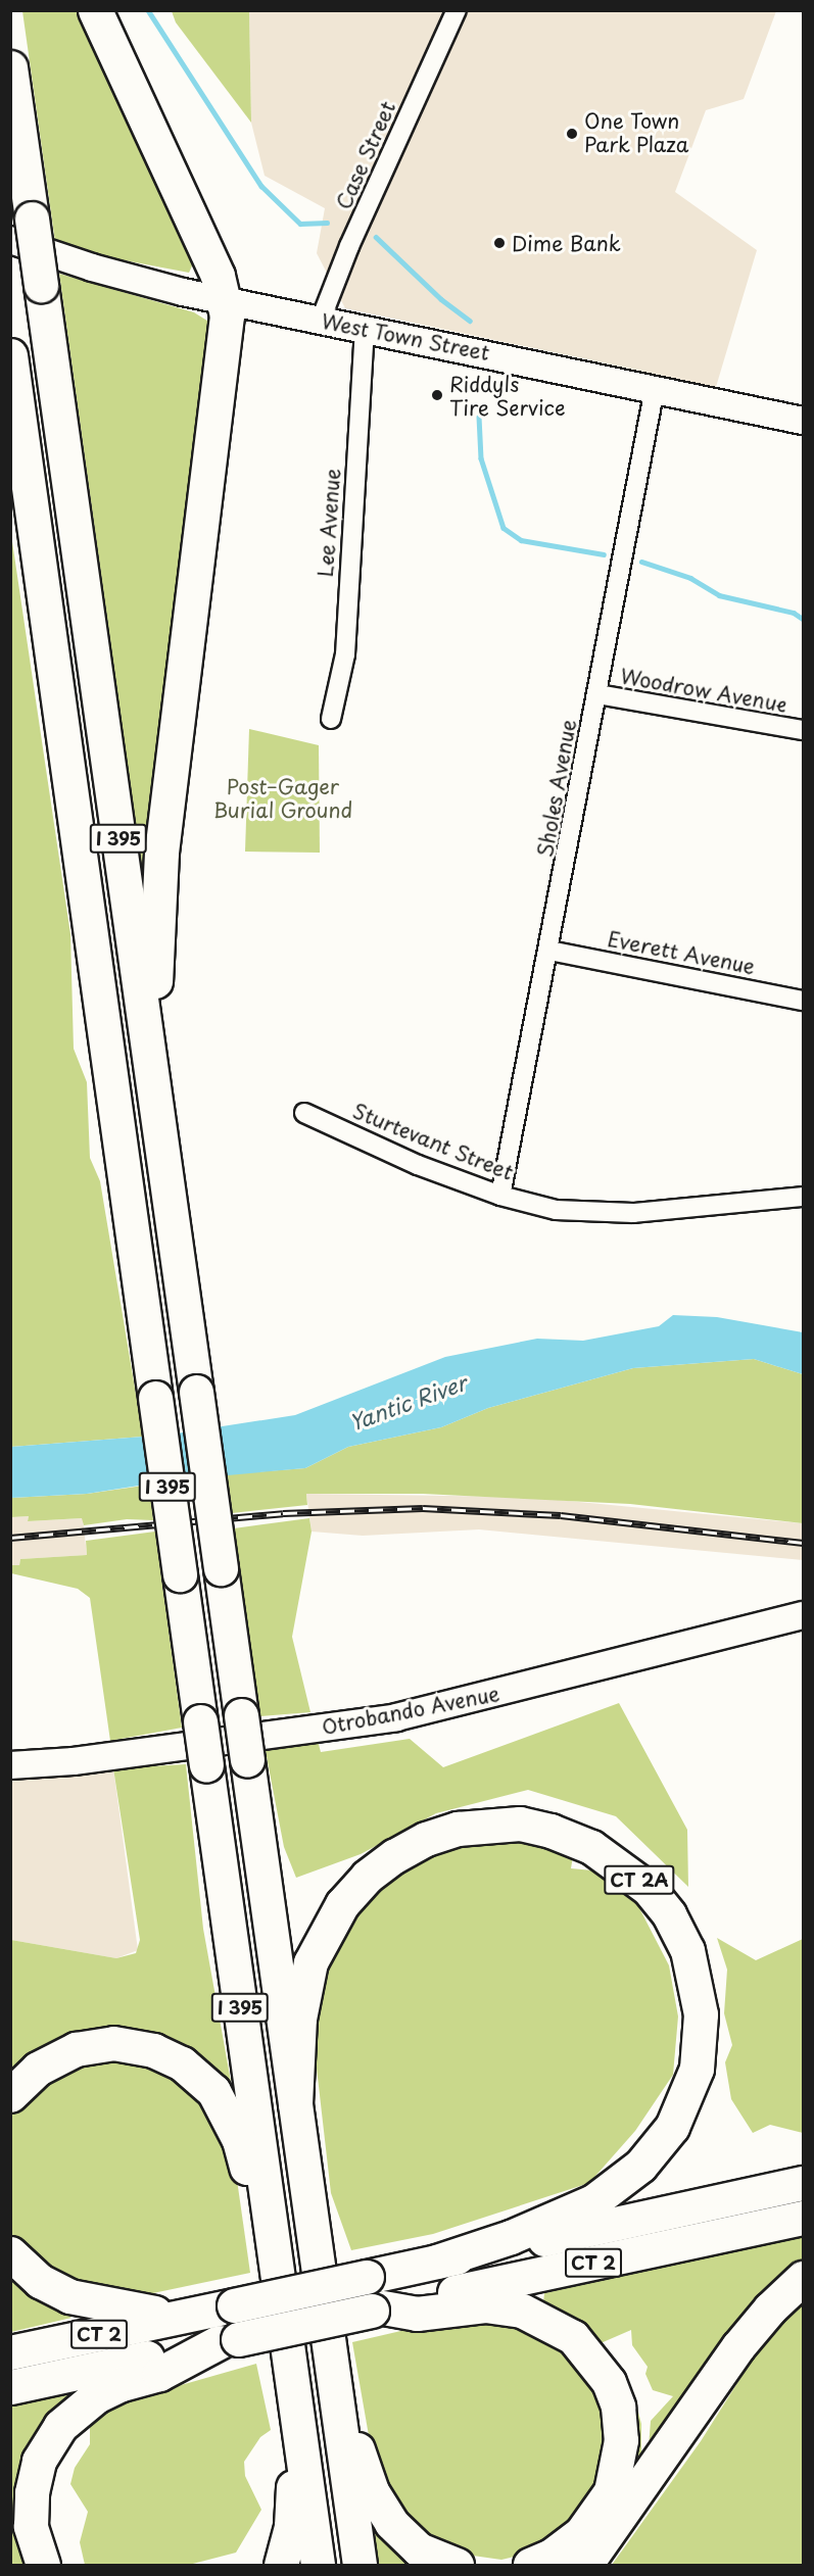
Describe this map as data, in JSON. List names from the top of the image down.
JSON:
{
  "streets": {
    "highway": ["I 395", "CT 2A", "CT 2"],
    "main road": ["West Town Street", "Otrobando Avenue"],
    "street": [
      "Case Street",
      "Lee Avenue",
      "Woodrow Avenue",
      "Sholes Avenue",
      "Everett Avenue",
      "Sturtevant Street"
    ]
  },
  "crossings": [
    ["Case Street", "West Town Street"],
    ["West Town Street", "Lee Avenue"],
    ["West Town Street", "Sholes Avenue"],
    ["West Town Street", "I 395"],
    ["Woodrow Avenue", "Sholes Avenue"],
    ["Sholes Avenue", "Everett Avenue"],
    ["Sholes Avenue", "Sturtevant Street"],
    ["I 395", "CT 2A"],
    ["CT 2A", "CT 2"]
  ],
  "water": ["Yantic River"],
  "parks": ["Post–Gager Burial Ground"],
  "places": ["One Town Park Plaza", "Dime Bank", "Riddyls Tire Service"]
}
